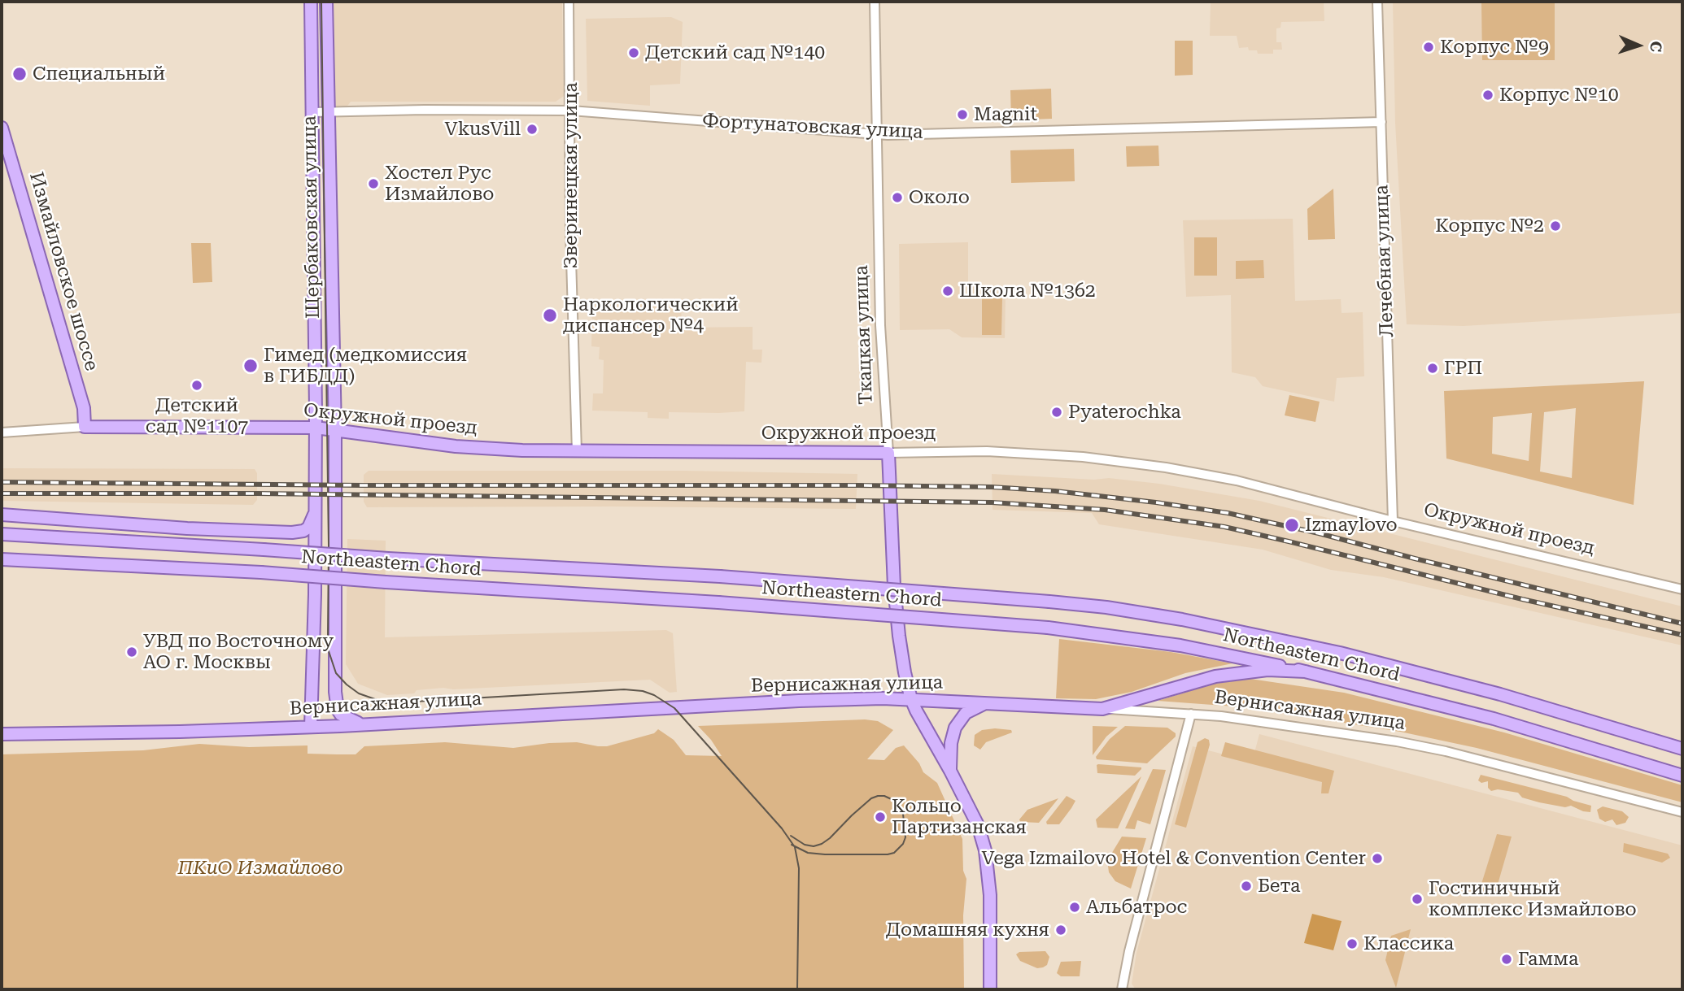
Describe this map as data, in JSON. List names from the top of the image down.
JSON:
{
  "streets": {
    "main road": [
      "Щербаковская улица",
      "Измайловское шоссе",
      "Ткацкая улица",
      "Окружной проезд",
      "Northeastern Chord",
      "Вернисажная улица"
    ],
    "street": ["Фортунатовская улица", "Зверинецкая улица", "Лечебная улица"]
  },
  "crossings": [
    ["Фортунатовская улица", "Зверинецкая улица"],
    ["Фортунатовская улица", "Щербаковская улица"],
    ["Фортунатовская улица", "Лечебная улица"],
    ["Фортунатовская улица", "Ткацкая улица"],
    ["Зверинецкая улица", "Окружной проезд"],
    ["Щербаковская улица", "Окружной проезд"],
    ["Щербаковская улица", "Вернисажная улица"],
    ["Лечебная улица", "Окружной проезд"],
    ["Измайловское шоссе", "Окружной проезд"],
    ["Ткацкая улица", "Окружной проезд"],
    ["Ткацкая улица", "Вернисажная улица"]
  ],
  "parks": ["ПКиО Измайлово"],
  "places": [
    "Корпус №9",
    "Детский сад №140",
    "Специальный",
    "Корпус №10",
    "Magnit",
    "VkusVill",
    "Хостел Рус Измайлово",
    "Около",
    "Корпус №2",
    "Школа №1362",
    "Наркологический диспансер №4",
    "Гимед (медкомиссия в ГИБДД)",
    "ГРП",
    "Детский сад №1107",
    "Pyaterochka",
    "Izmaylovo",
    "УВД по Восточному АО г. Москвы",
    "Кольцо Партизанская",
    "Vega Izmailovo Hotel & Convention Center",
    "Бета",
    "Гостиничный комплекс Измайлово",
    "Альбатрос",
    "Домашняя кухня",
    "Классика",
    "Гамма"
  ],
  "north": "right"
}
